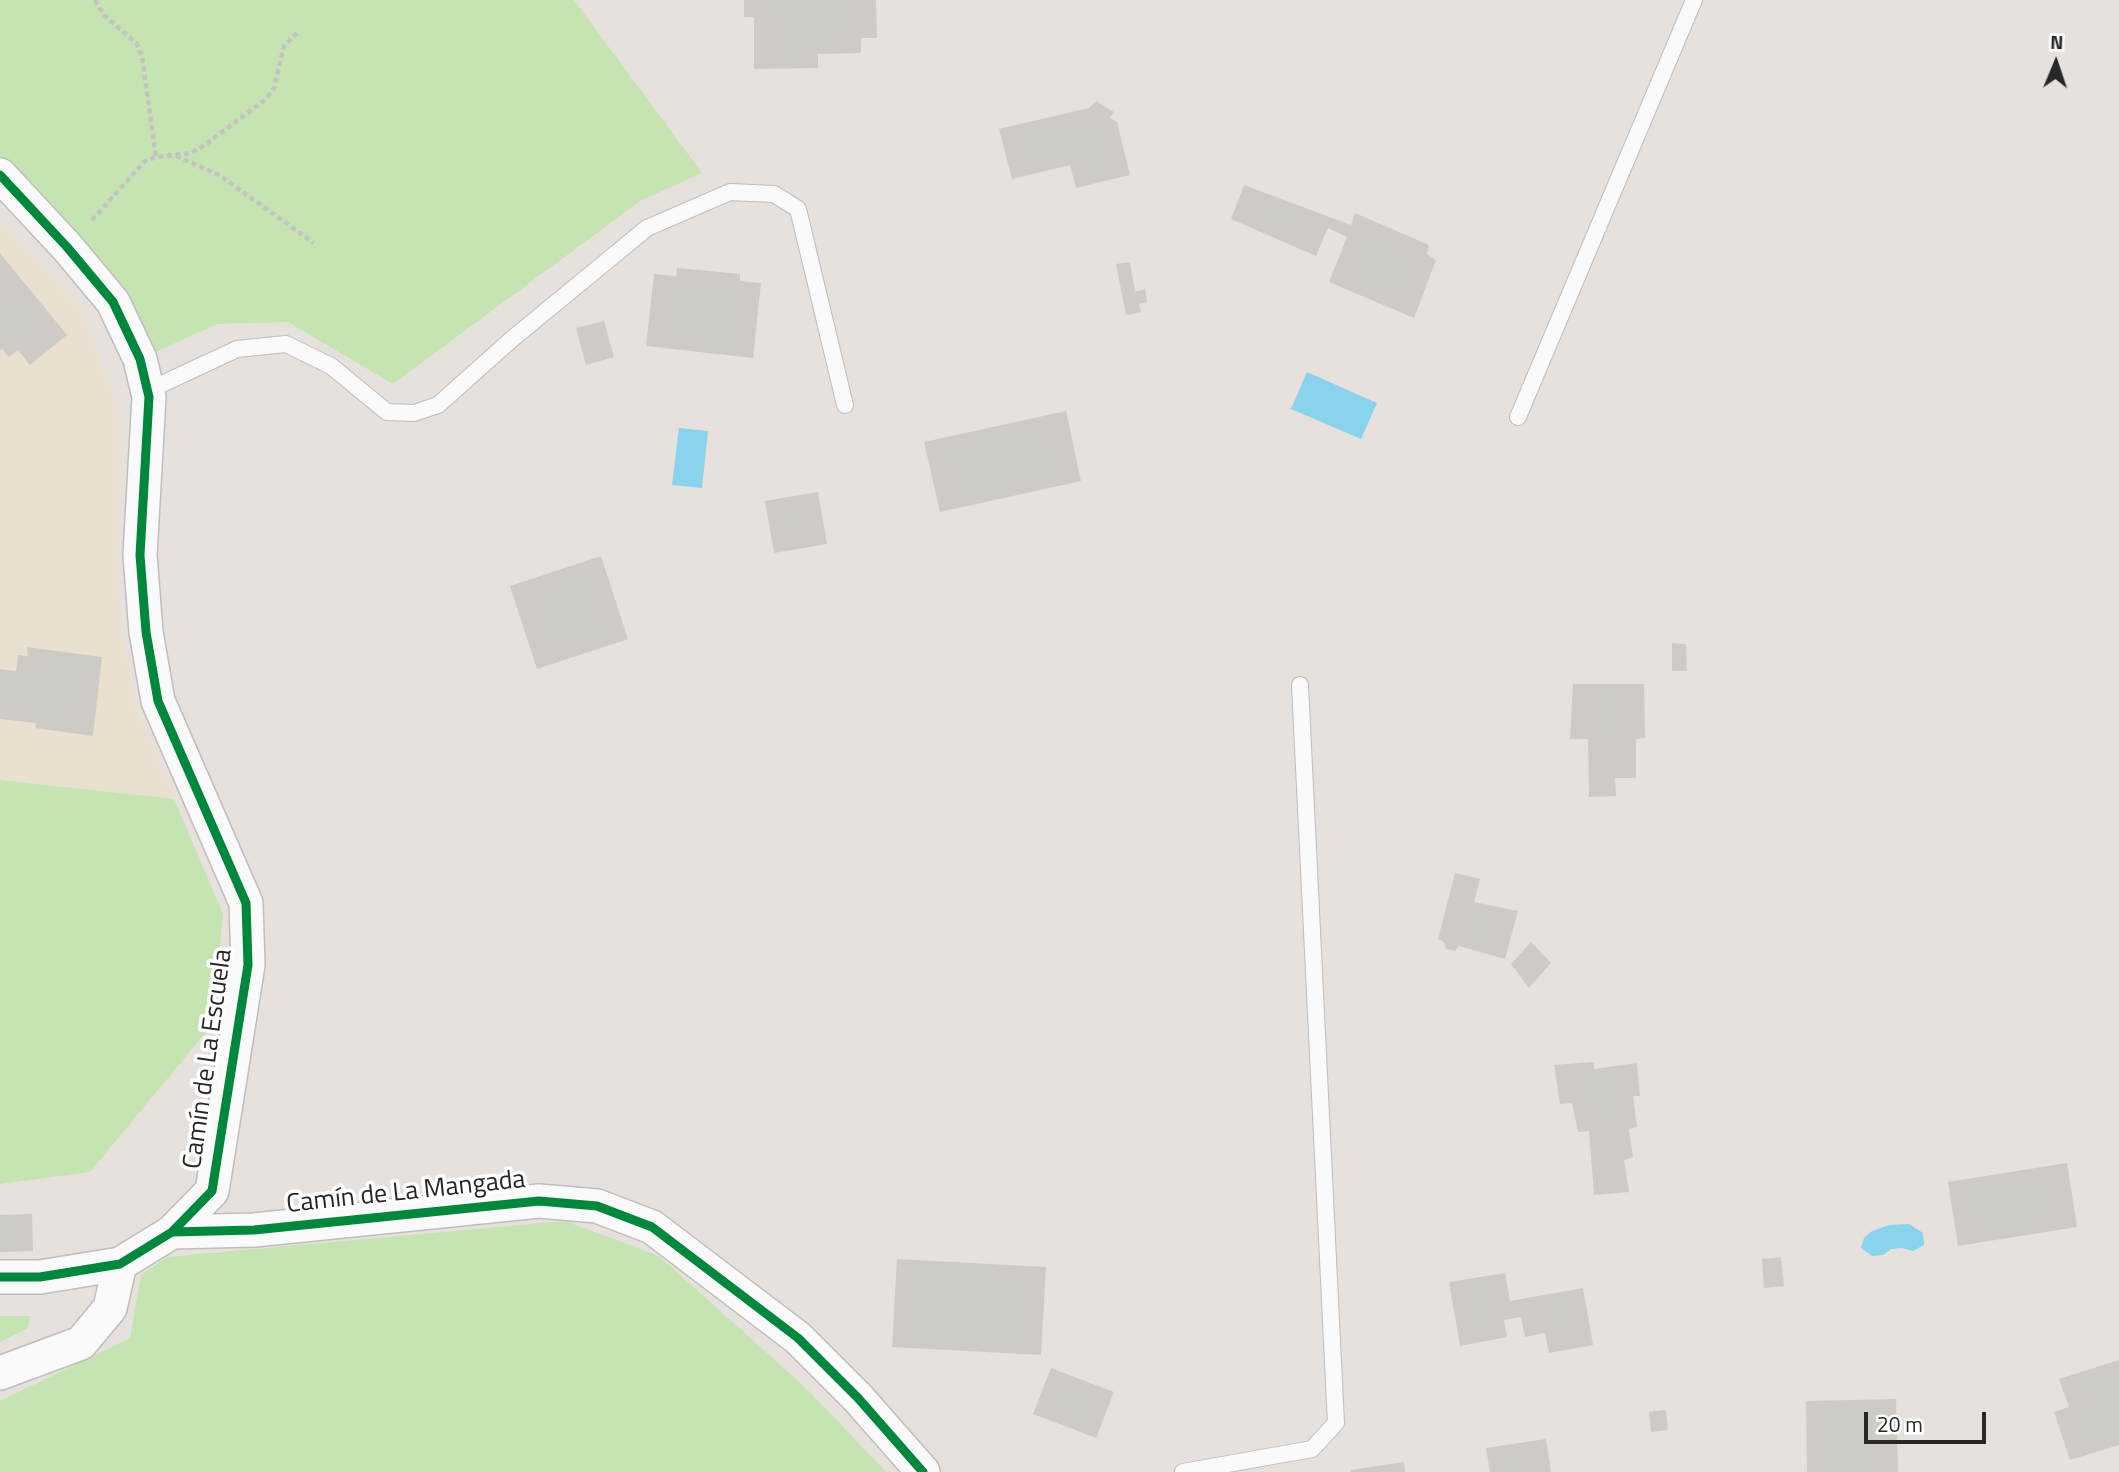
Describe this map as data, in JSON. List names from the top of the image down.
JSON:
{
  "streets": {
    "street": ["Camín de La Escuela", "Camín de La Mangada"]
  },
  "crossings": [
    ["Camín de La Escuela", "Camín de La Mangada"]
  ],
  "scale_bar": "20 m",
  "north": "top"
}
